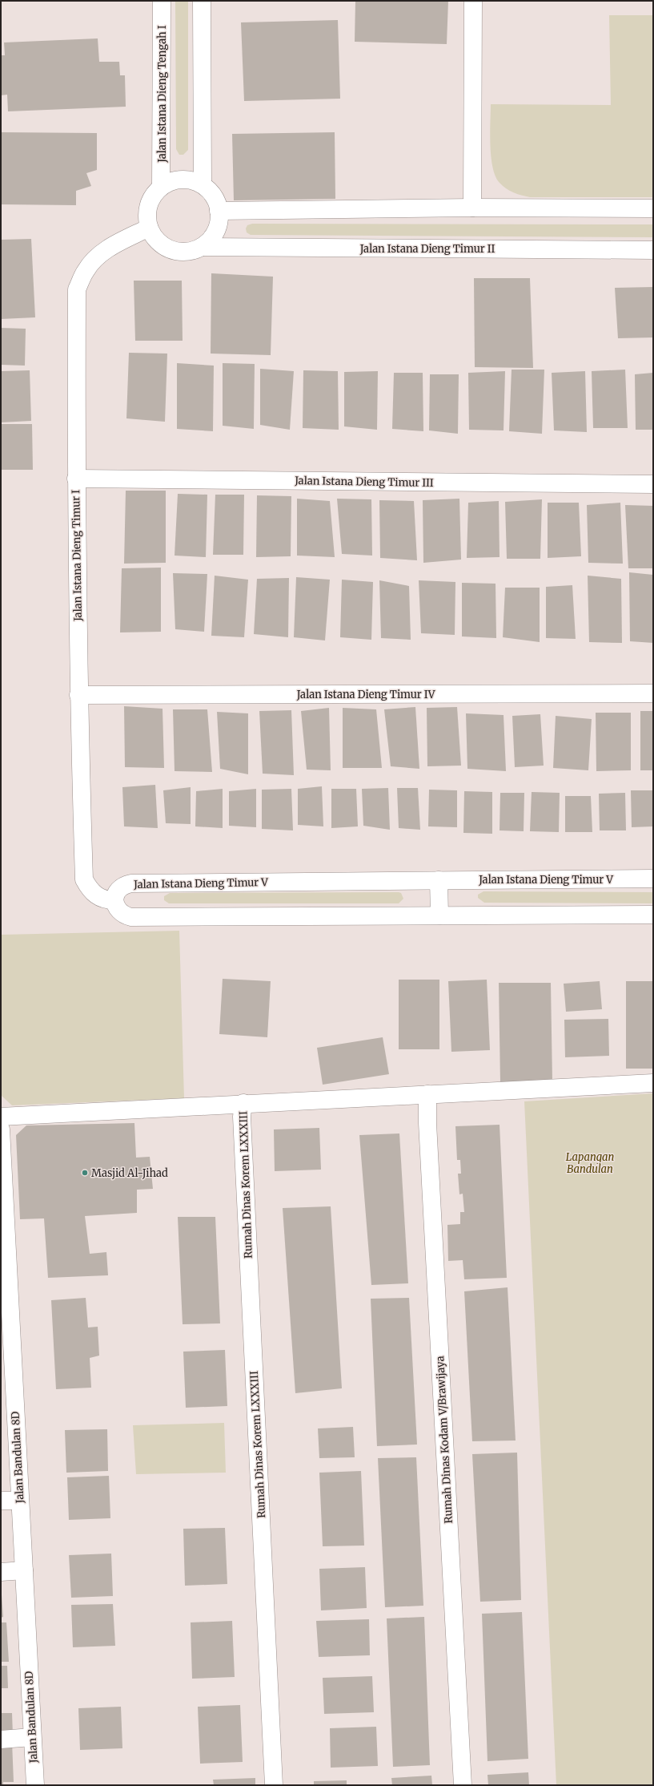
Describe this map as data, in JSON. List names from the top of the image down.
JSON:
{
  "streets": {
    "street": [
      "Jalan Istana Dieng Tengah I",
      "Jalan Istana Dieng Timur II",
      "Jalan Istana Dieng Timur III",
      "Jalan Istana Dieng Timur I",
      "Jalan Istana Dieng Timur IV",
      "Jalan Istana Dieng Timur V",
      "Rumah Dinas Korem LXXXIII",
      "Rumah Dinas Kodam V/Brawijaya",
      "Jalan Bandulan 8D"
    ]
  },
  "crossings": [
    ["Jalan Istana Dieng Tengah I", "Jalan Istana Dieng Timur II"],
    ["Jalan Istana Dieng Tengah I", "Jalan Istana Dieng Timur I"],
    ["Jalan Istana Dieng Timur II", "Jalan Istana Dieng Timur I"],
    ["Jalan Istana Dieng Timur III", "Jalan Istana Dieng Timur I"],
    ["Jalan Istana Dieng Timur I", "Jalan Istana Dieng Timur IV"],
    ["Jalan Istana Dieng Timur I", "Jalan Istana Dieng Timur V"]
  ],
  "parks": ["Lapangan Bandulan"],
  "places": ["Masjid Al-Jihad"]
}
